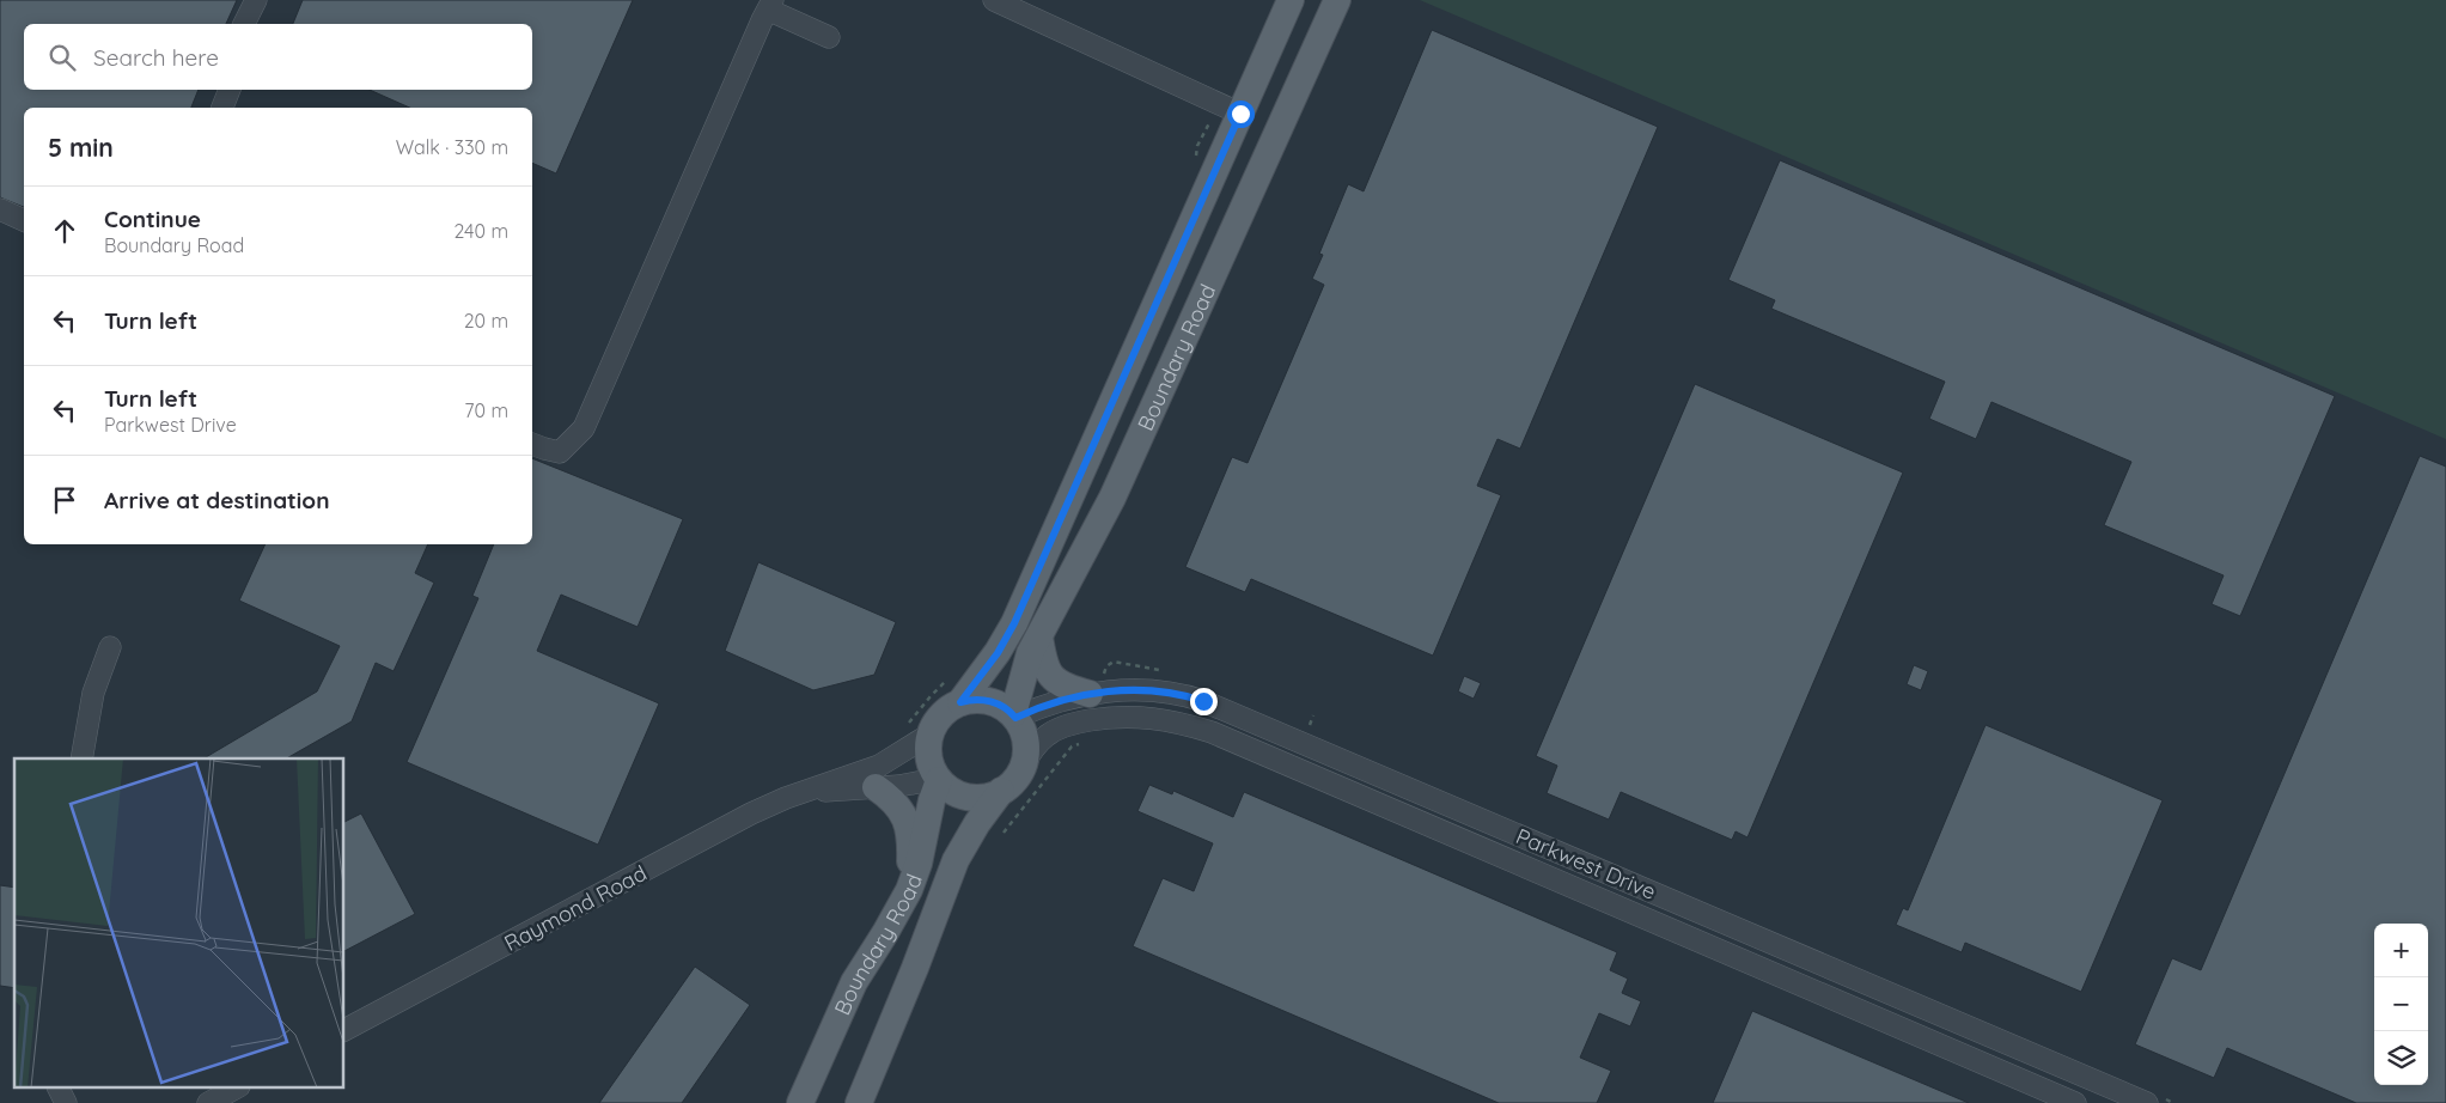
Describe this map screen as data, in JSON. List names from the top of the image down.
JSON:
{
  "streets": {
    "main road": ["Boundary Road"],
    "street": ["Parkwest Drive", "Raymond Road"]
  },
  "crossings": [
    ["Boundary Road", "Parkwest Drive"],
    ["Boundary Road", "Raymond Road"],
    ["Parkwest Drive", "Raymond Road"]
  ],
  "page": {
    "search": "Search here",
    "heading": ["5 min", "Walk · 330 m"],
    "list": [
      ["Continue", "Boundary Road", "240 m"],
      ["Turn left", "20 m"],
      ["Turn left", "Parkwest Drive", "70 m"],
      "Arrive at destination"
    ],
    "map_buttons": ["+", "−"]
  }
}
